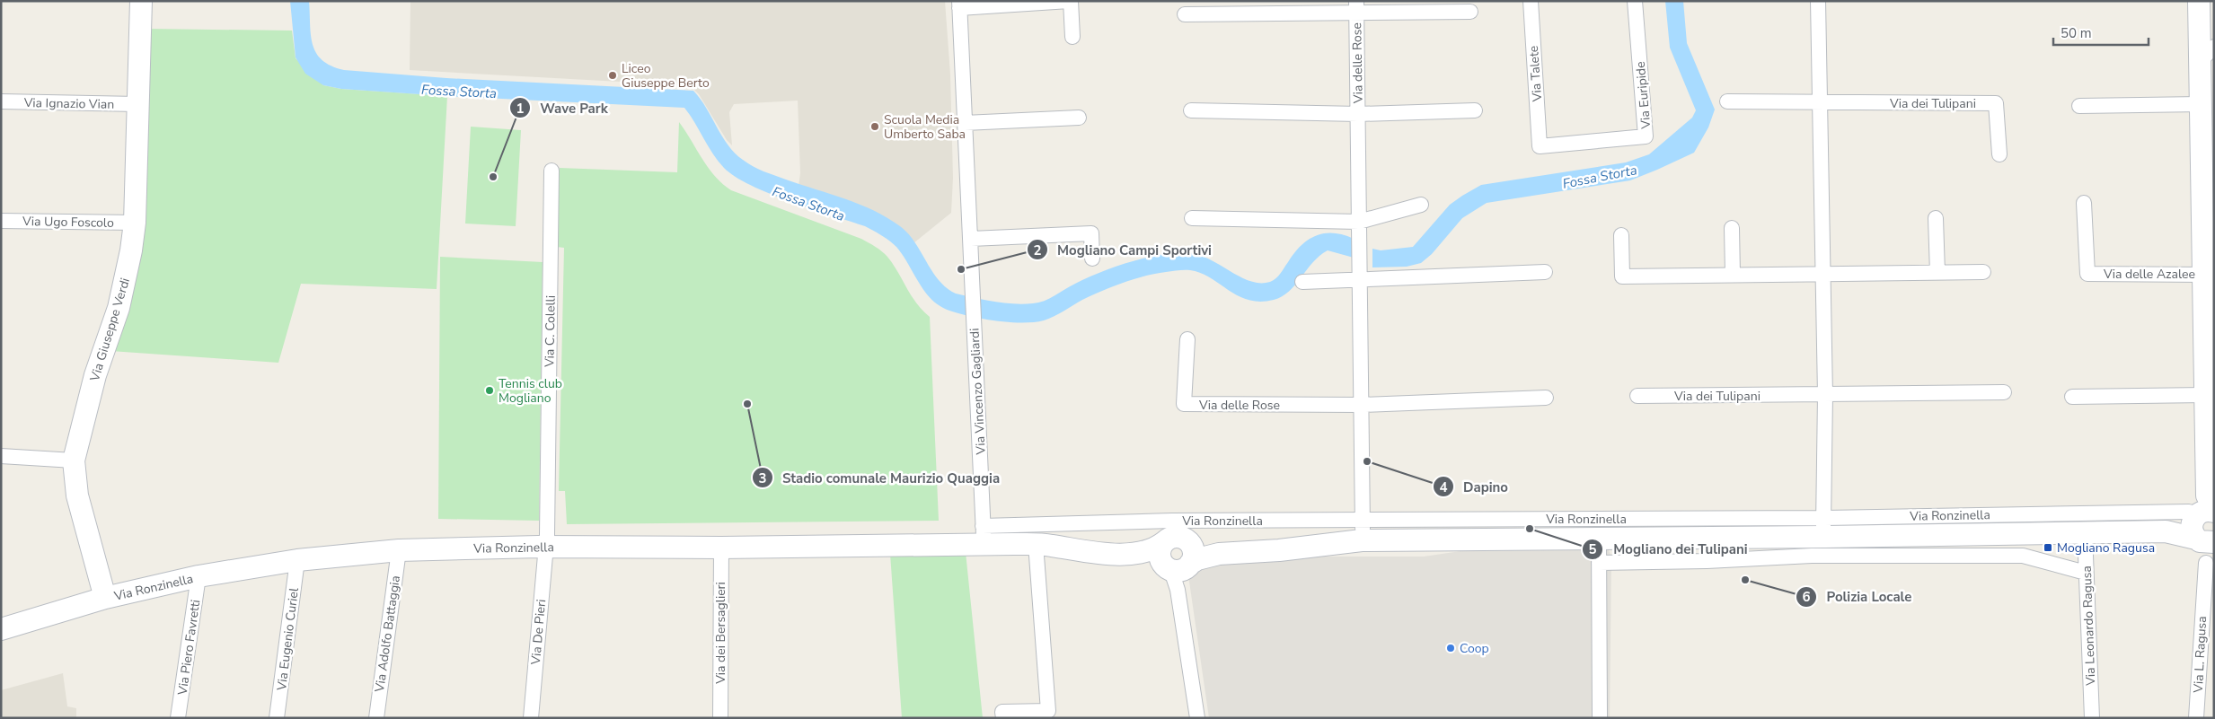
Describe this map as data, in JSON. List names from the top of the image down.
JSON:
{
  "streets": {
    "street": [
      "Via delle Rose",
      "Via Talete",
      "Via Euripide",
      "Via Ignazio Vian",
      "Via dei Tulipani",
      "Via Ugo Foscolo",
      "Via delle Azalee",
      "Via Giuseppe Verdi",
      "Via C. Colelli",
      "Via Vincenzo Gagliardi",
      "Via Ronzinella",
      "Via Leonardo Ragusa",
      "Via De Pieri",
      "Via dei Bersaglieri",
      "Via Adolfo Battaggia",
      "Via Eugenio Curiel",
      "Via Piero Favretti",
      "Via L. Ragusa"
    ]
  },
  "crossings": [
    ["Via delle Rose", "Via Ronzinella"],
    ["Via Talete", "Via Euripide"],
    ["Via Ignazio Vian", "Via Giuseppe Verdi"],
    ["Via Ugo Foscolo", "Via Giuseppe Verdi"],
    ["Via delle Azalee", "Via Ronzinella"],
    ["Via Giuseppe Verdi", "Via Ronzinella"],
    ["Via C. Colelli", "Via Ronzinella"],
    ["Via C. Colelli", "Via De Pieri"],
    ["Via Vincenzo Gagliardi", "Via Ronzinella"],
    ["Via Ronzinella", "Via Leonardo Ragusa"],
    ["Via Ronzinella", "Via De Pieri"],
    ["Via Ronzinella", "Via dei Bersaglieri"],
    ["Via Ronzinella", "Via Adolfo Battaggia"],
    ["Via Ronzinella", "Via Eugenio Curiel"],
    ["Via Ronzinella", "Via Piero Favretti"]
  ],
  "water": ["Fossa Storta"],
  "places": {
    "other": [
      "Liceo Giuseppe Berto",
      "Scuola Media Umberto Saba",
      "Wave Park",
      "Mogliano Campi Sportivi",
      "Tennis club Mogliano",
      "Stadio comunale Maurizio Quaggia",
      "Dapino",
      "Mogliano dei Tulipani",
      "Polizia Locale",
      "Coop"
    ],
    "transit": ["Mogliano Ragusa"]
  },
  "scale_bar": "50 m"
}
